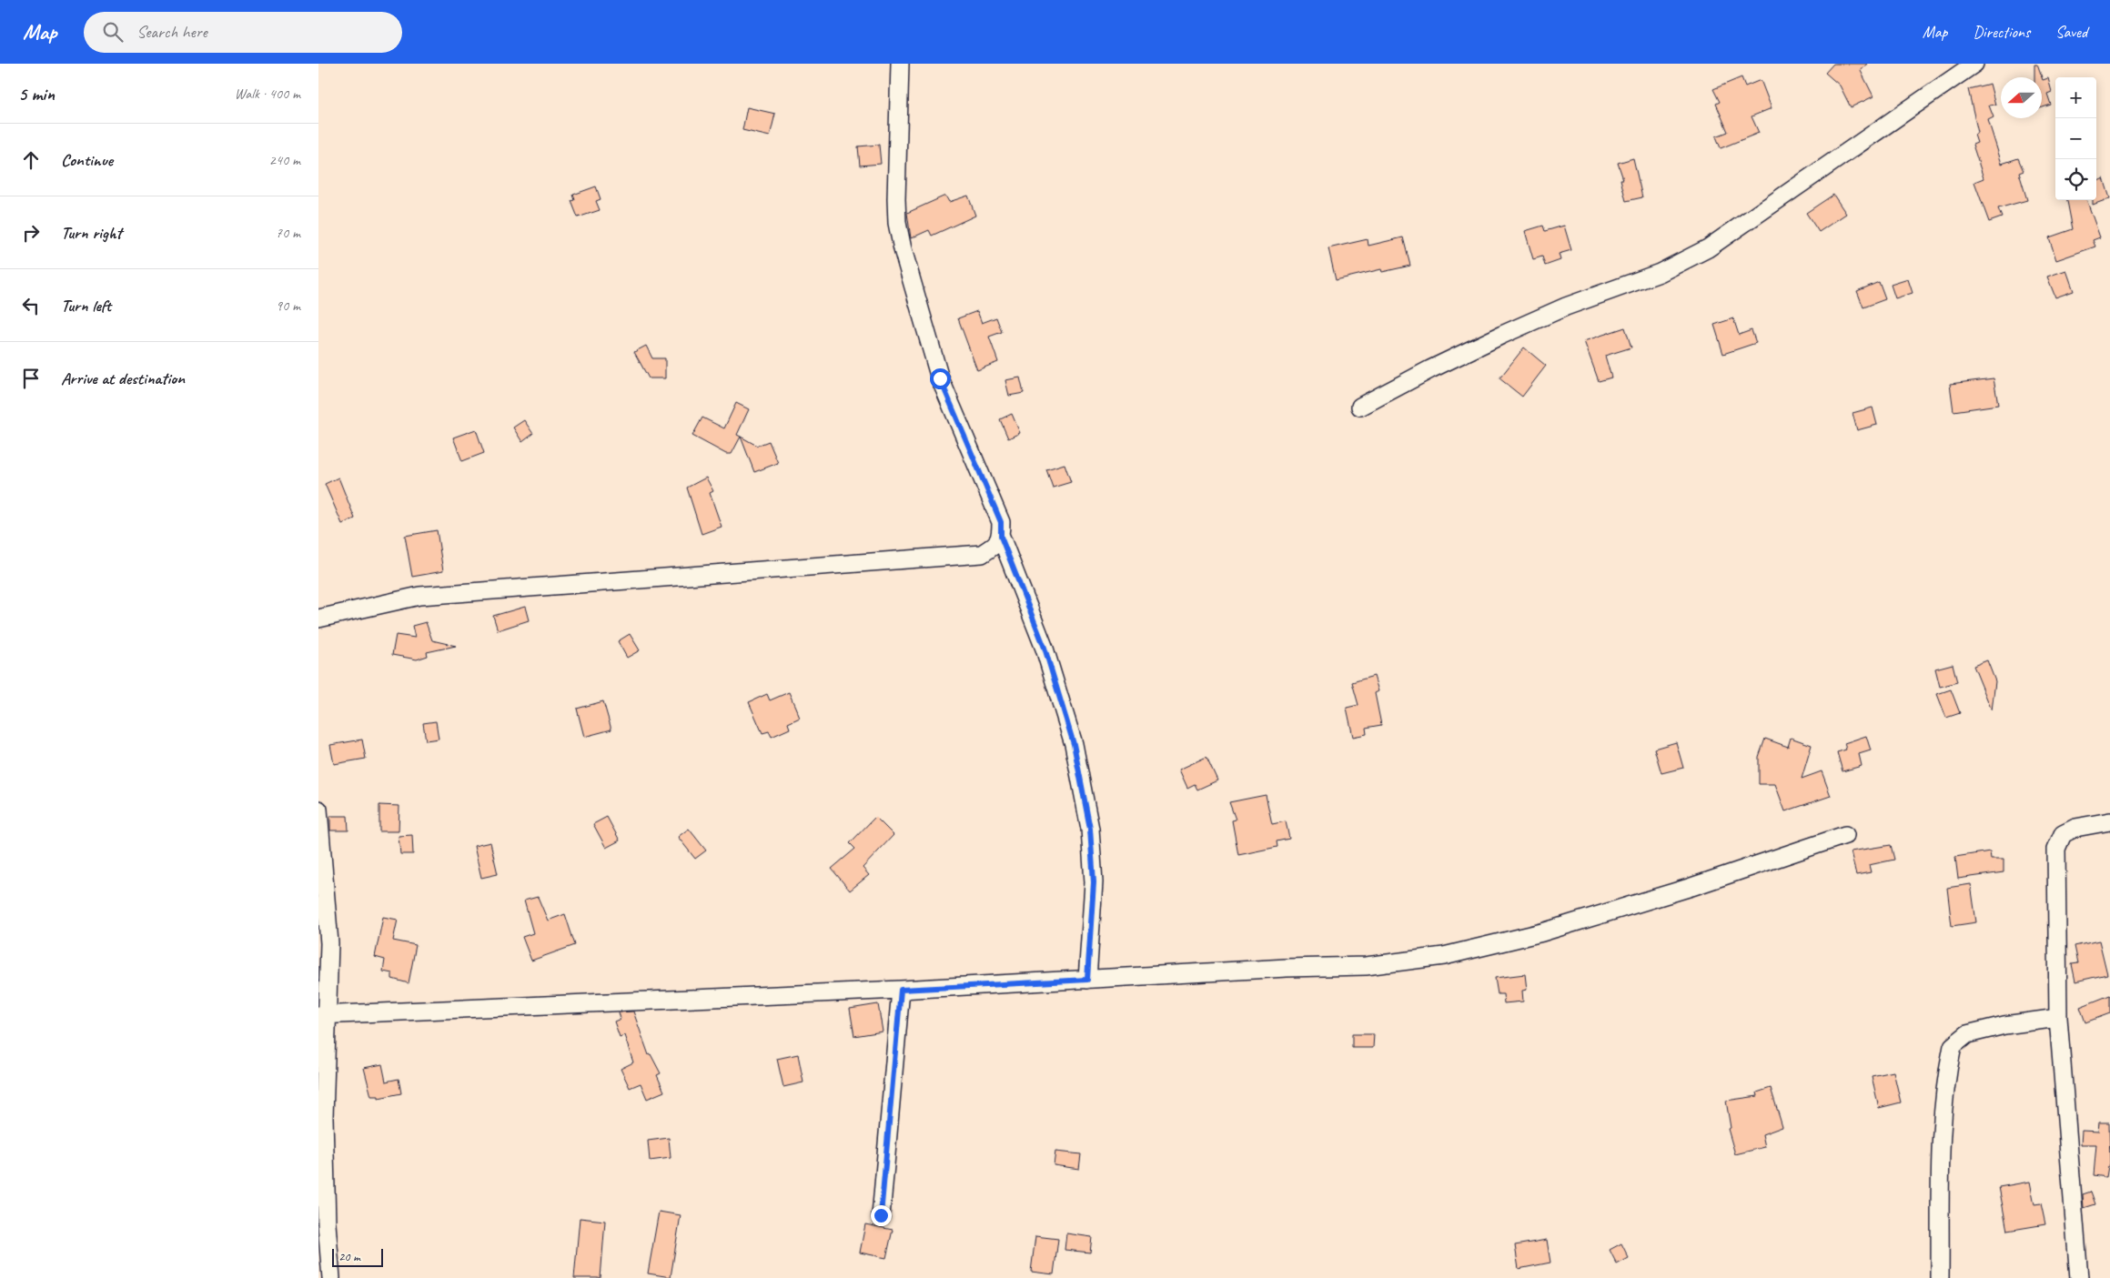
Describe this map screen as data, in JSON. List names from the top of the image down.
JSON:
{
  "scale_bar": "20 m",
  "north": "left",
  "page": {
    "header": "Map",
    "search": "Search here",
    "nav": ["Map", "Directions", "Saved"],
    "heading": ["5 min", "Walk · 400 m"],
    "map_buttons": ["+", "−"],
    "list": [
      ["Continue", "240 m"],
      ["Turn right", "70 m"],
      ["Turn left", "90 m"],
      "Arrive at destination"
    ],
    "scale": "20 m"
  }
}
